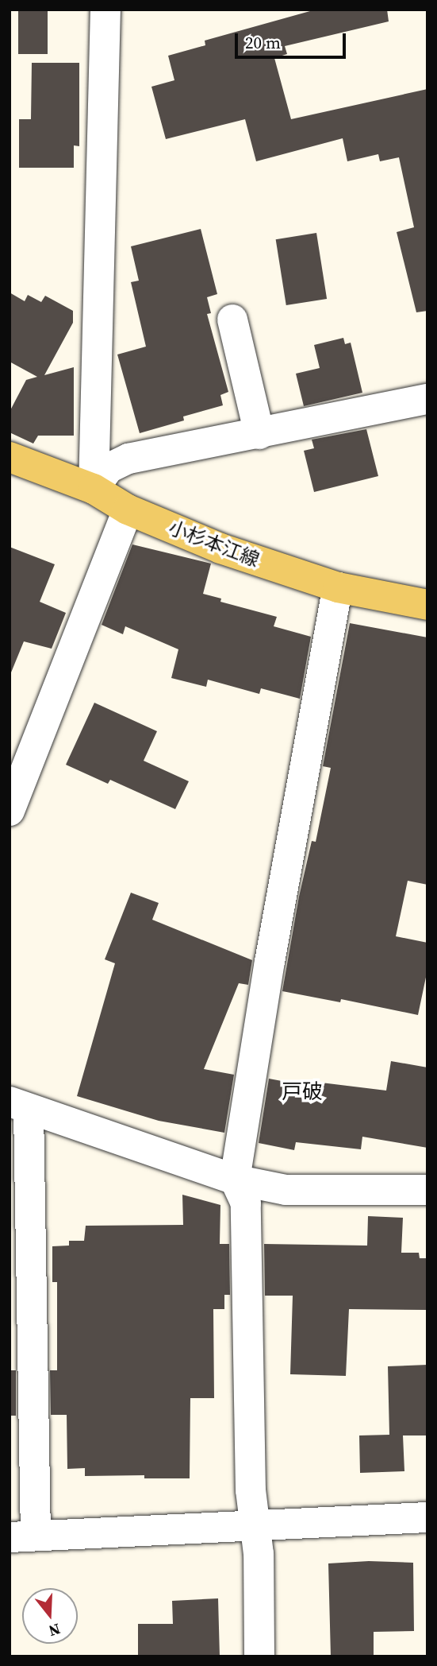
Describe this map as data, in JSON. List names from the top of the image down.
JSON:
{
  "streets": {
    "main road": ["小杉本江線"]
  },
  "districts": ["戸破"],
  "scale_bar": "20 m",
  "north": "bottom"
}
